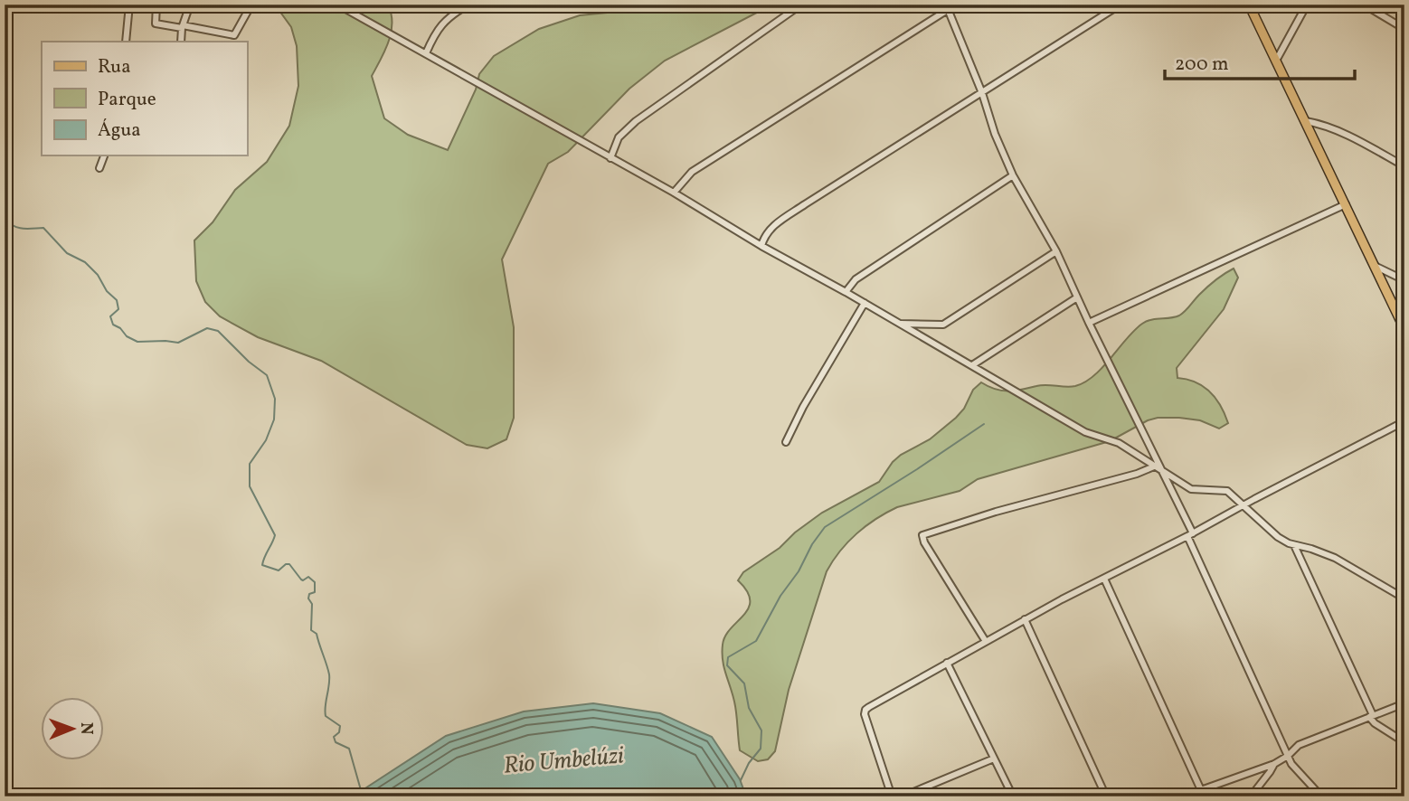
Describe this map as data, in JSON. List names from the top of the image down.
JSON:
{
  "water": ["Rio Umbelúzi"],
  "legend": ["Rua", "Parque", "Água"],
  "scale_bar": "200 m",
  "north": "right"
}
